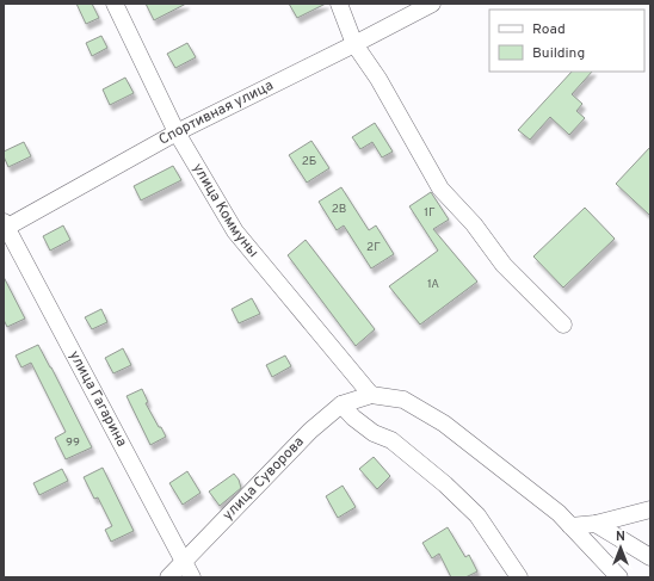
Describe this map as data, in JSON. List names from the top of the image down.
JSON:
{
  "streets": {
    "street": [
      "Спортивная улица",
      "улица Коммуны",
      "улица Гагарина",
      "улица Суворова"
    ]
  },
  "crossings": [
    ["Спортивная улица", "улица Коммуны"],
    ["Спортивная улица", "улица Гагарина"],
    ["улица Коммуны", "улица Суворова"],
    ["улица Гагарина", "улица Суворова"]
  ],
  "house_numbers": [
    "2Б",
    "2В",
    "1Г",
    "2Г",
    "1А",
    "99"
  ],
  "legend": ["Road", "Building"],
  "north": "top"
}
